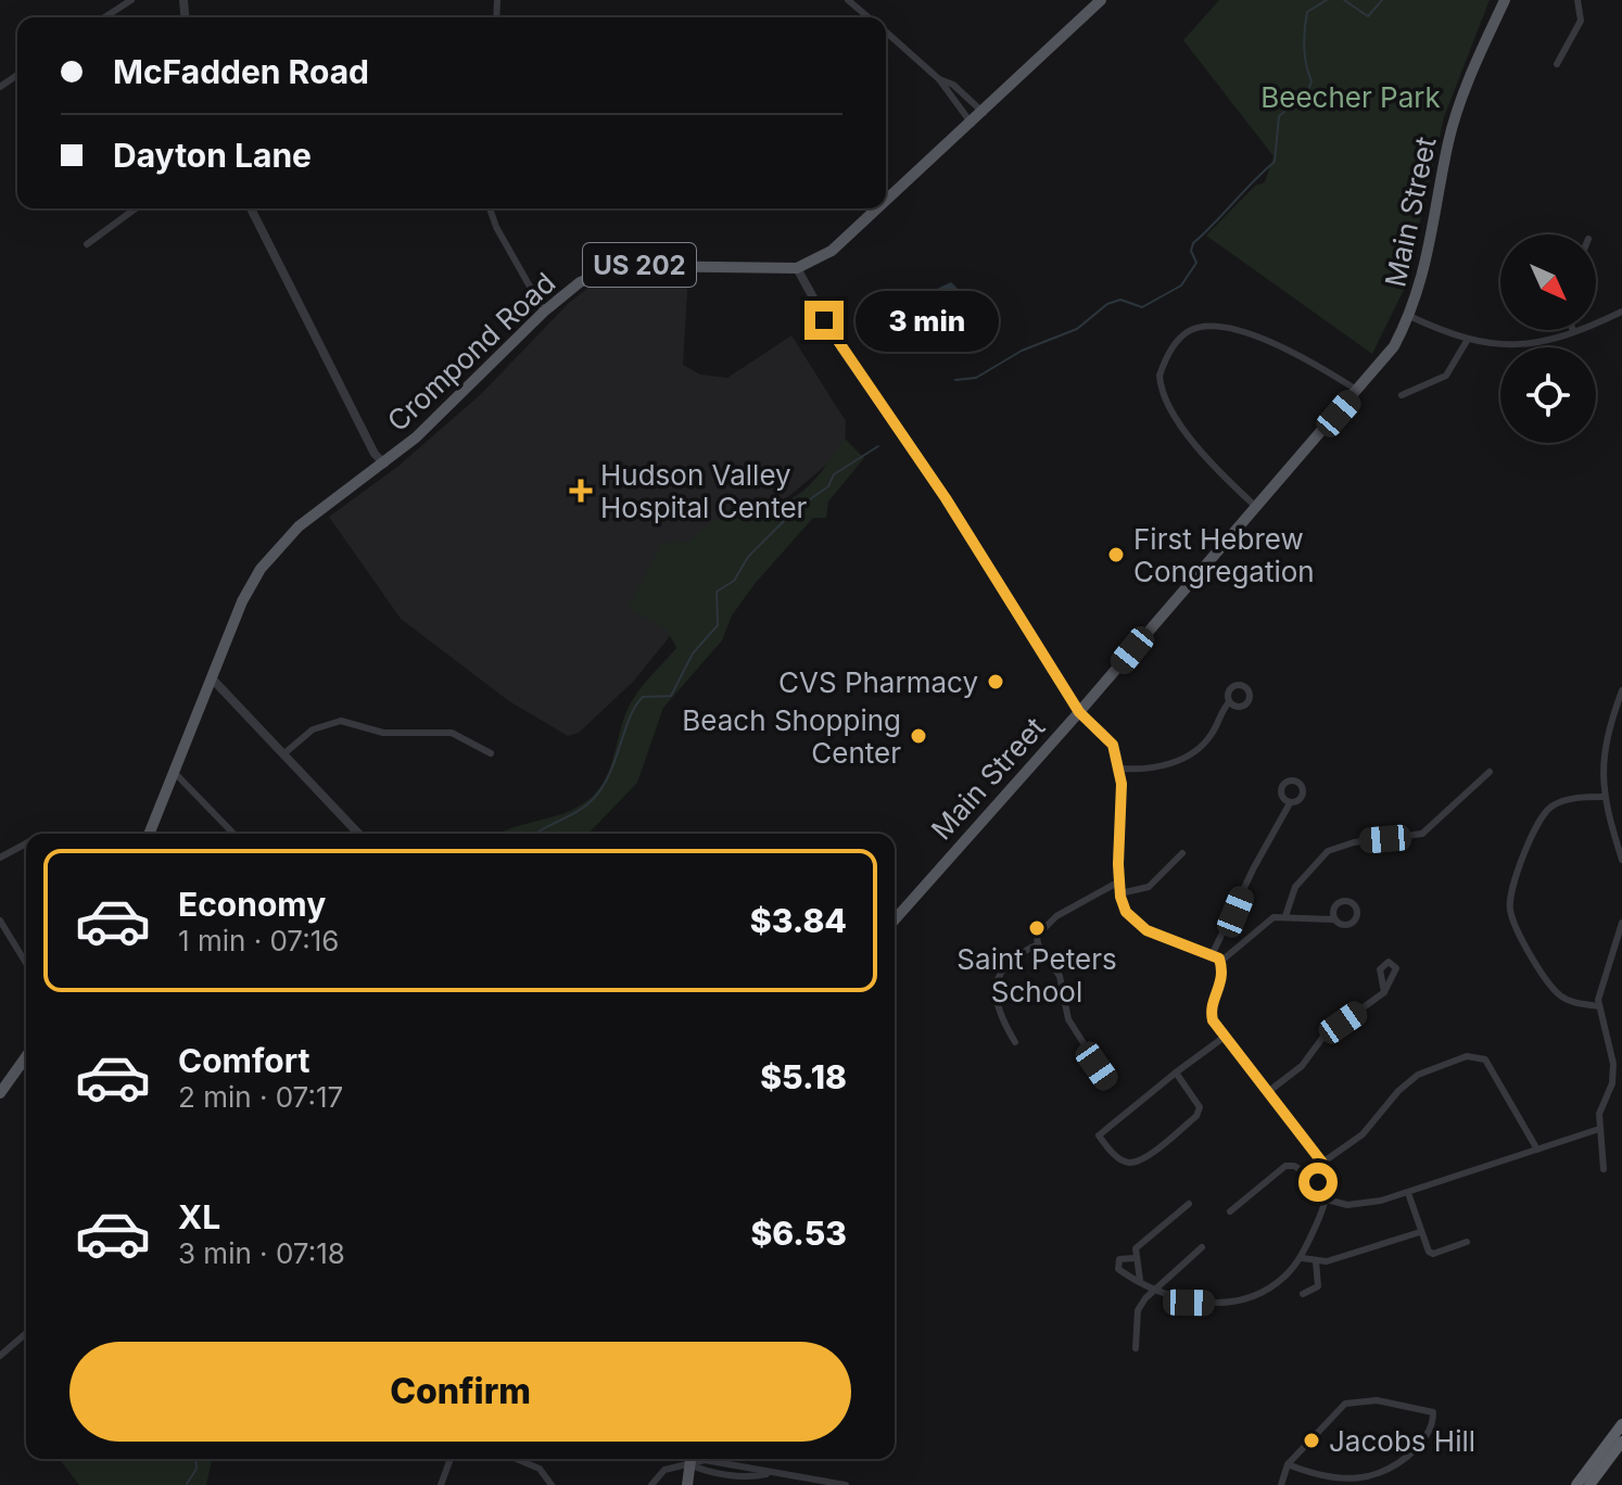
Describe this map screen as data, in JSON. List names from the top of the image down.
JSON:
{
  "streets": {
    "main road": ["Main Street", "US 202", "Crompond Road"]
  },
  "parks": ["Beecher Park"],
  "places": {
    "health": ["Hudson Valley Hospital Center"],
    "other": [
      "First Hebrew Congregation",
      "CVS Pharmacy",
      "Beach Shopping Center",
      "Saint Peters School",
      "Jacobs Hill"
    ]
  },
  "north": "bottom right",
  "page": {
    "banner": ["McFadden Road", "Dayton Lane"],
    "bubble": "3 min",
    "list": [
      {
        "name": "Economy",
        "note": "1 min · 07:16",
        "value": "$3.84"
      },
      {
        "name": "Comfort",
        "note": "2 min · 07:17",
        "value": "$5.18"
      },
      {
        "name": "XL",
        "note": "3 min · 07:18",
        "value": "$6.53"
      }
    ],
    "buttons": "Confirm"
  }
}
